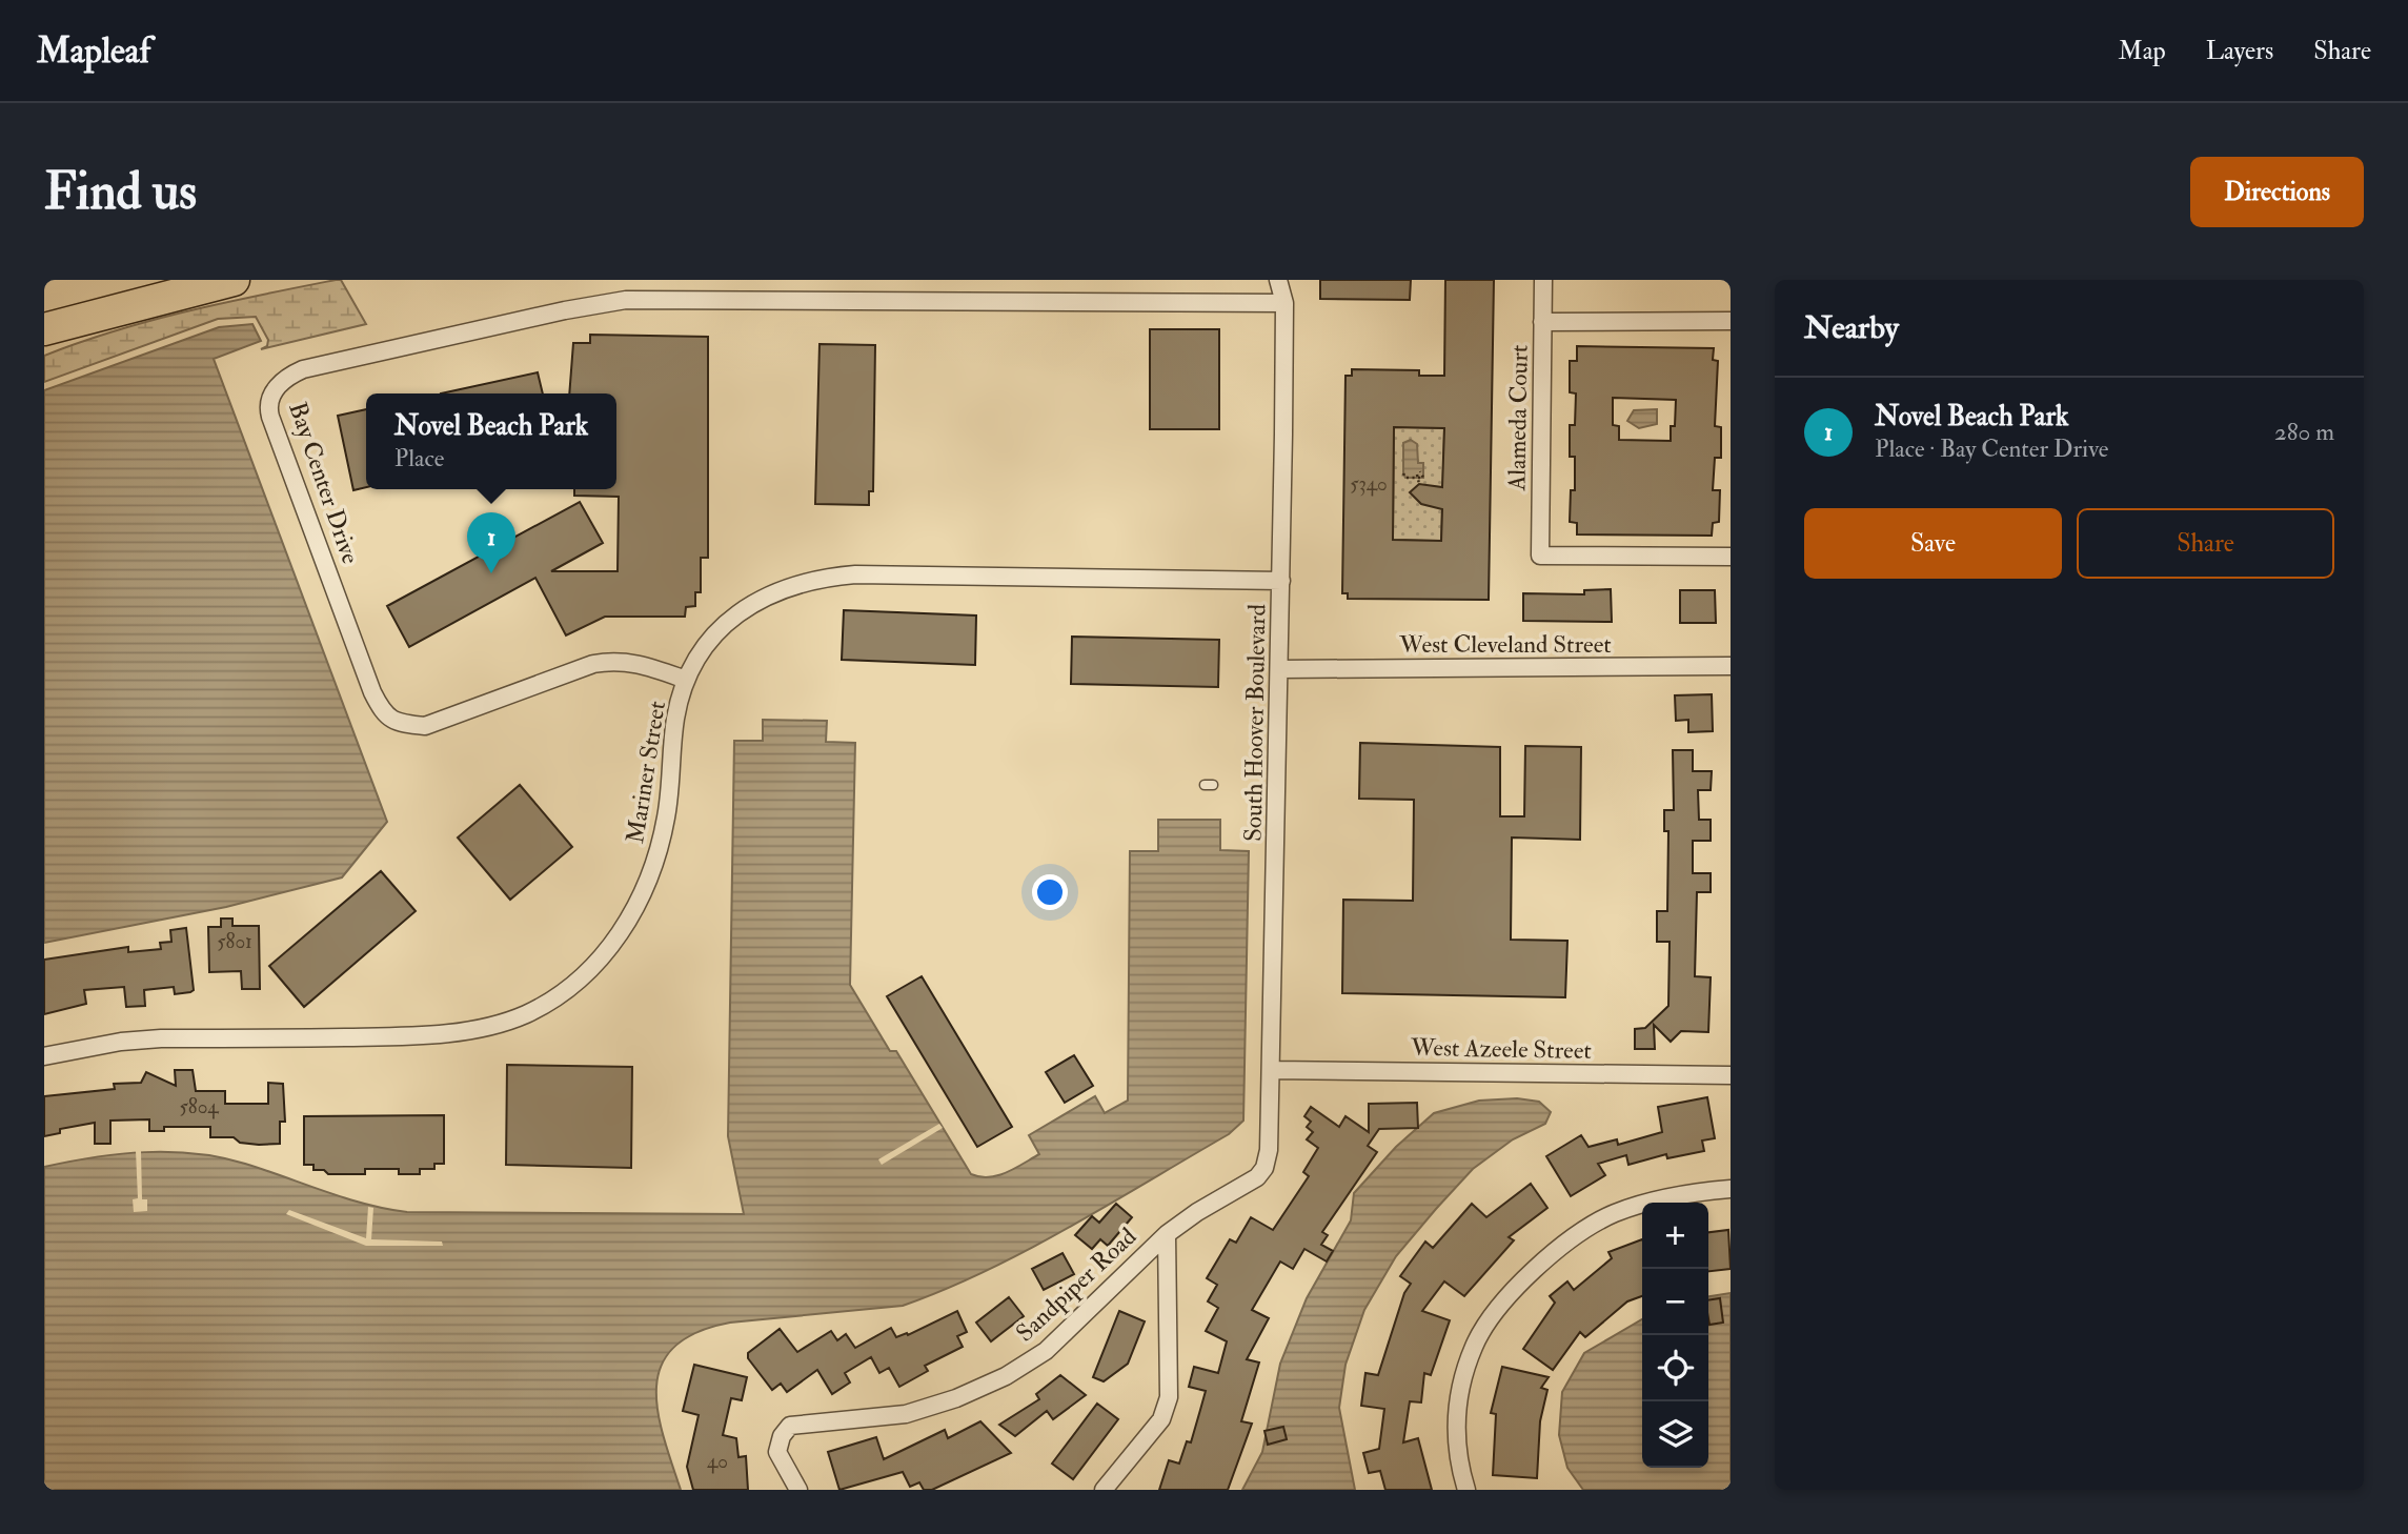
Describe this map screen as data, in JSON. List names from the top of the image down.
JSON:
{
  "streets": {
    "street": [
      "Alameda Court",
      "Bay Center Drive",
      "West Cleveland Street",
      "South Hoover Boulevard",
      "Mariner Street",
      "West Azeele Street",
      "Sandpiper Road"
    ]
  },
  "crossings": [
    ["Bay Center Drive", "South Hoover Boulevard"],
    ["Bay Center Drive", "Mariner Street"],
    ["West Cleveland Street", "South Hoover Boulevard"],
    ["South Hoover Boulevard", "Mariner Street"],
    ["South Hoover Boulevard", "West Azeele Street"],
    ["South Hoover Boulevard", "Sandpiper Road"]
  ],
  "house_numbers": [
    "5340",
    "5801",
    "5804",
    "40"
  ],
  "page": {
    "header": "Mapleaf",
    "nav": ["Map", "Layers", "Share"],
    "buttons": [
      "Directions",
      ["Save", "Share"]
    ],
    "title": "Find us",
    "heading": "Nearby",
    "list": [
      {
        "mark": "1",
        "name": "Novel Beach Park",
        "note": "Place · Bay Center Drive",
        "value": "280 m"
      }
    ],
    "popup": ["Novel Beach Park", "Place"],
    "pins": "1",
    "map_buttons": ["+", "−"]
  }
}
